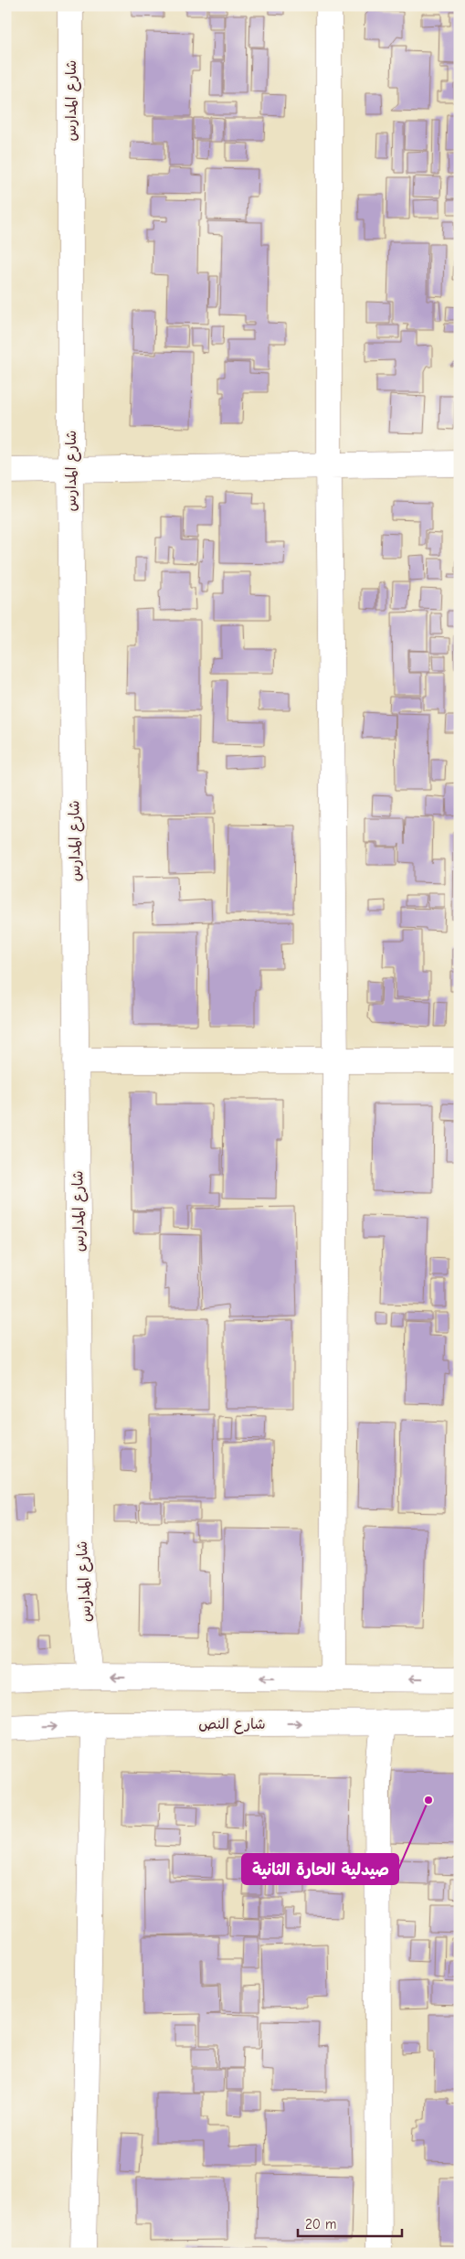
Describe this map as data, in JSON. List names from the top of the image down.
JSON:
{
  "streets": {
    "street": ["شارع المدارس", "شارع النص"]
  },
  "places": ["صيدلية الحارة الثانية"],
  "scale_bar": "20 m"
}
